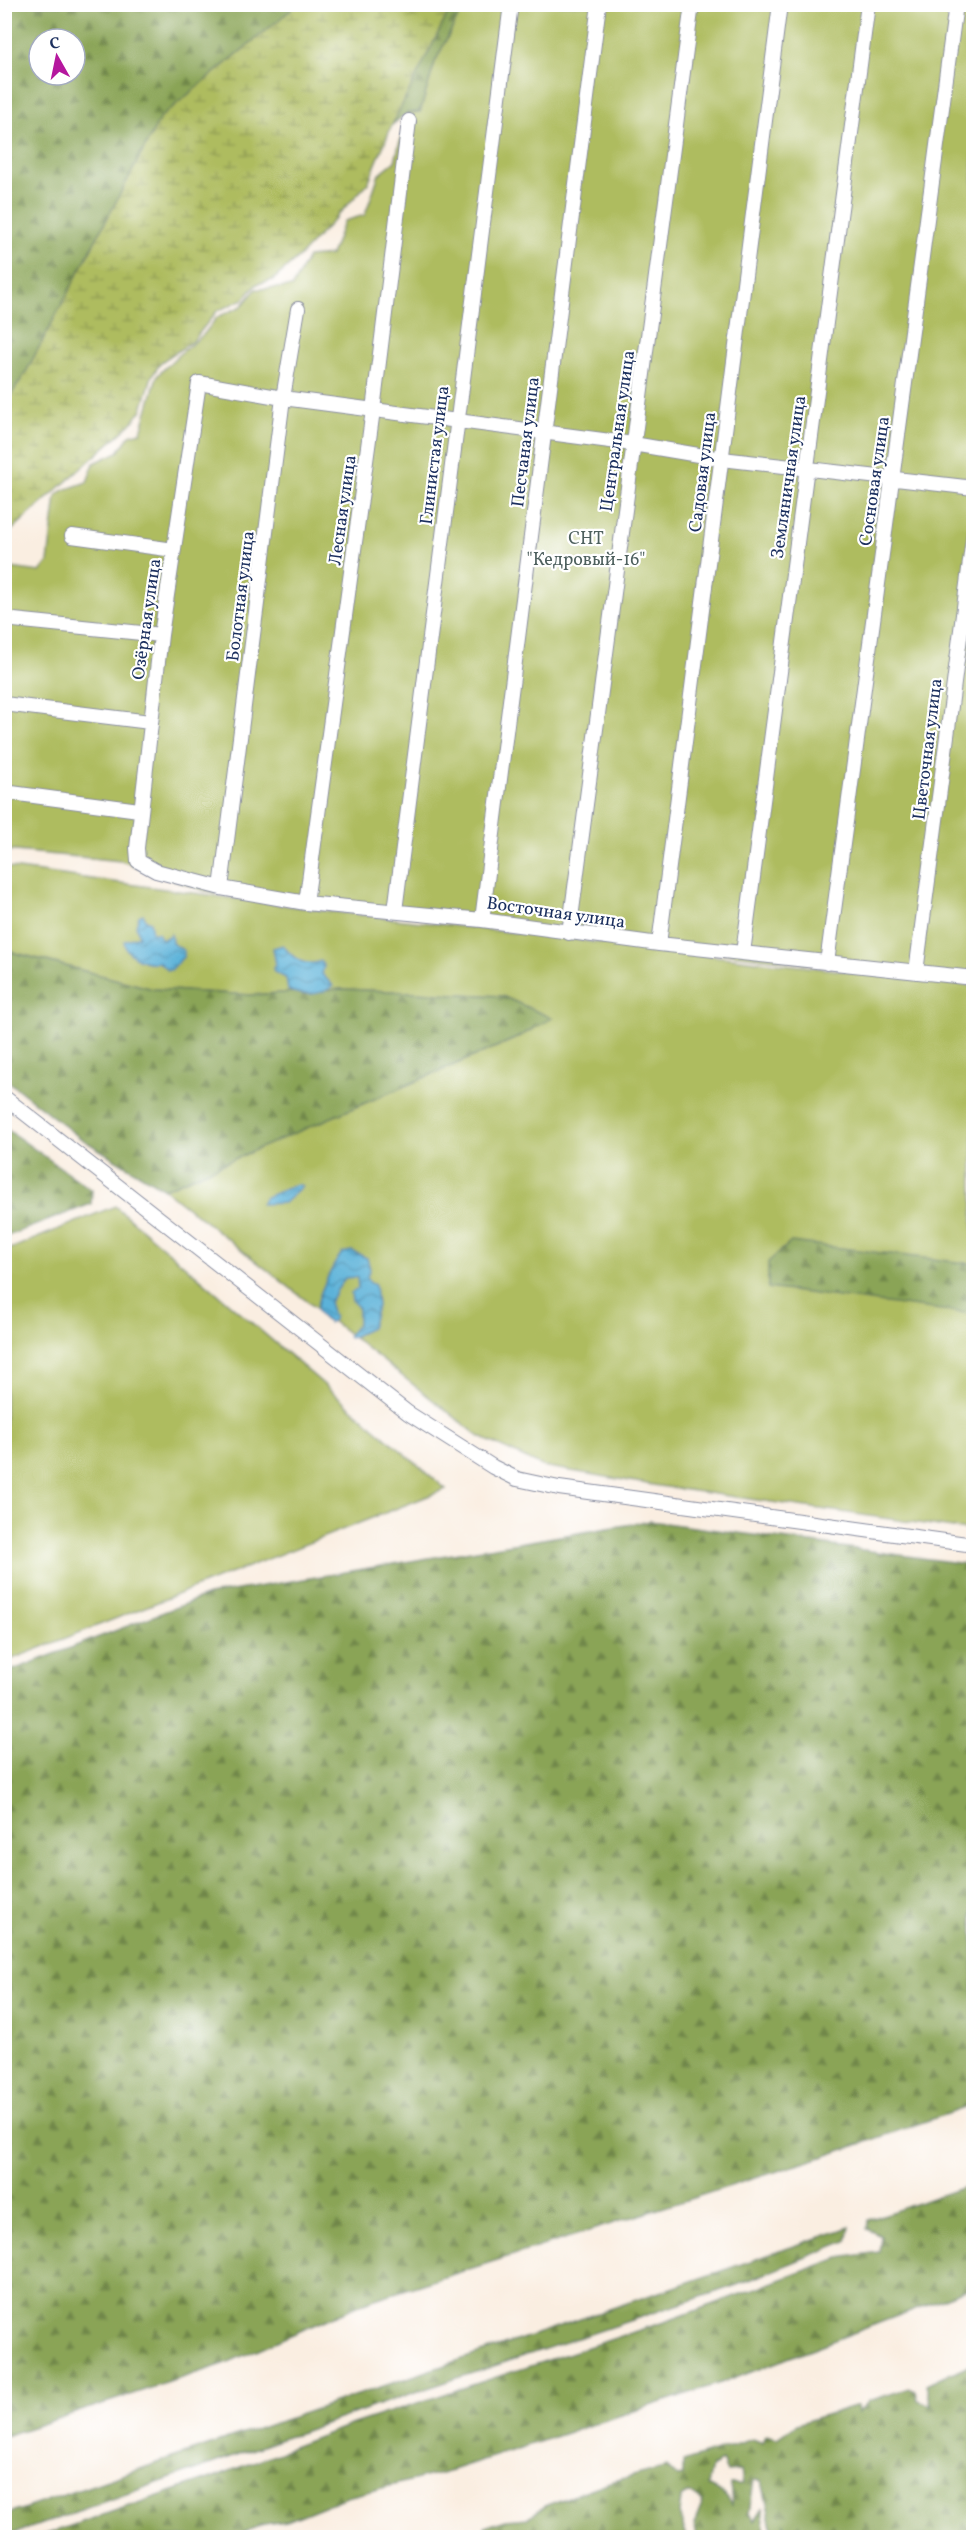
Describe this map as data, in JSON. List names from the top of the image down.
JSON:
{
  "streets": {
    "street": [
      "Центральная улица",
      "Песчаная улица",
      "Глинистая улица",
      "Садовая улица",
      "Земляничная улица",
      "Сосновая улица",
      "Лесная улица",
      "Болотная улица",
      "Озёрная улица",
      "Цветочная улица",
      "Восточная улица"
    ]
  },
  "crossings": [
    ["Центральная улица", "Восточная улица"],
    ["Песчаная улица", "Восточная улица"],
    ["Глинистая улица", "Восточная улица"],
    ["Садовая улица", "Восточная улица"],
    ["Земляничная улица", "Восточная улица"],
    ["Сосновая улица", "Восточная улица"],
    ["Лесная улица", "Восточная улица"],
    ["Болотная улица", "Озёрная улица"],
    ["Болотная улица", "Восточная улица"],
    ["Озёрная улица", "Восточная улица"],
    ["Цветочная улица", "Восточная улица"]
  ],
  "parks": ["СНТ \"Кедровый-16\""],
  "north": "top"
}
